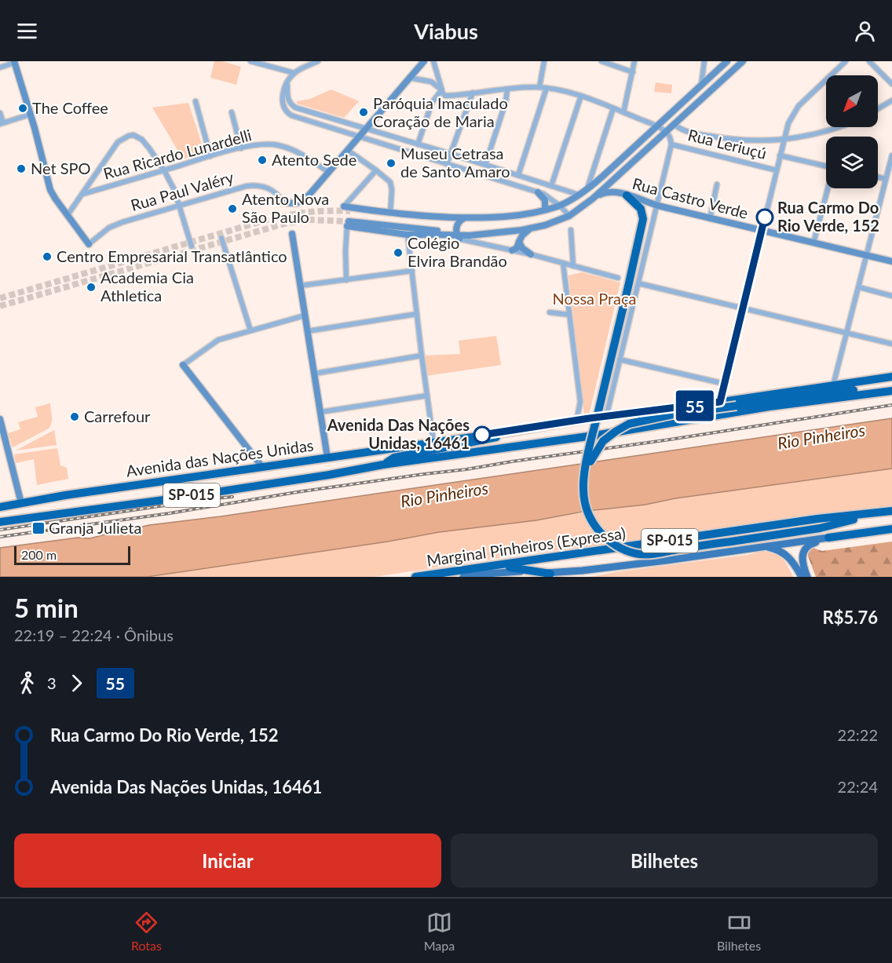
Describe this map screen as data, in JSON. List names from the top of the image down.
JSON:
{
  "streets": {
    "highway": ["Avenida das Nações Unidas", "SP-015", "Marginal Pinheiros (Expressa)"],
    "main road": ["Rua Castro Verde"],
    "street": ["Rua Leriuçú", "Rua Ricardo Lunardelli", "Rua Paul Valéry"]
  },
  "water": ["Rio Pinheiros"],
  "parks": ["Nossa Praça"],
  "places": {
    "other": [
      "The Coffee",
      "Paróquia Imaculado Coração de Maria",
      "Atento Sede",
      "Museu Cetrasa de Santo Amaro",
      "Net SPO",
      "Atento Nova São Paulo",
      "Rua Carmo Do Rio Verde, 152",
      "Colégio Elvira Brandão",
      "Centro Empresarial Transatlântico",
      "Academia Cia Athletica",
      "Carrefour",
      "Avenida Das Nações Unidas, 16461"
    ],
    "transit": ["Granja Julieta"]
  },
  "lines": ["bus line 55"],
  "scale_bar": "200 m",
  "north": "bottom left",
  "page": {
    "header": "Viabus",
    "on_map": "55",
    "scale": "200 m",
    "heading": ["5 min", "22:19 – 22:24 · Ônibus", "R$5.76"],
    "legs": ["3", "55"],
    "list": [
      {
        "name": "Rua Carmo Do Rio Verde, 152",
        "value": "22:22"
      },
      {
        "name": "Avenida Das Nações Unidas, 16461",
        "value": "22:24"
      }
    ],
    "buttons": ["Iniciar", "Bilhetes"],
    "tabs": ["Rotas", "Mapa", "Bilhetes"]
  }
}
